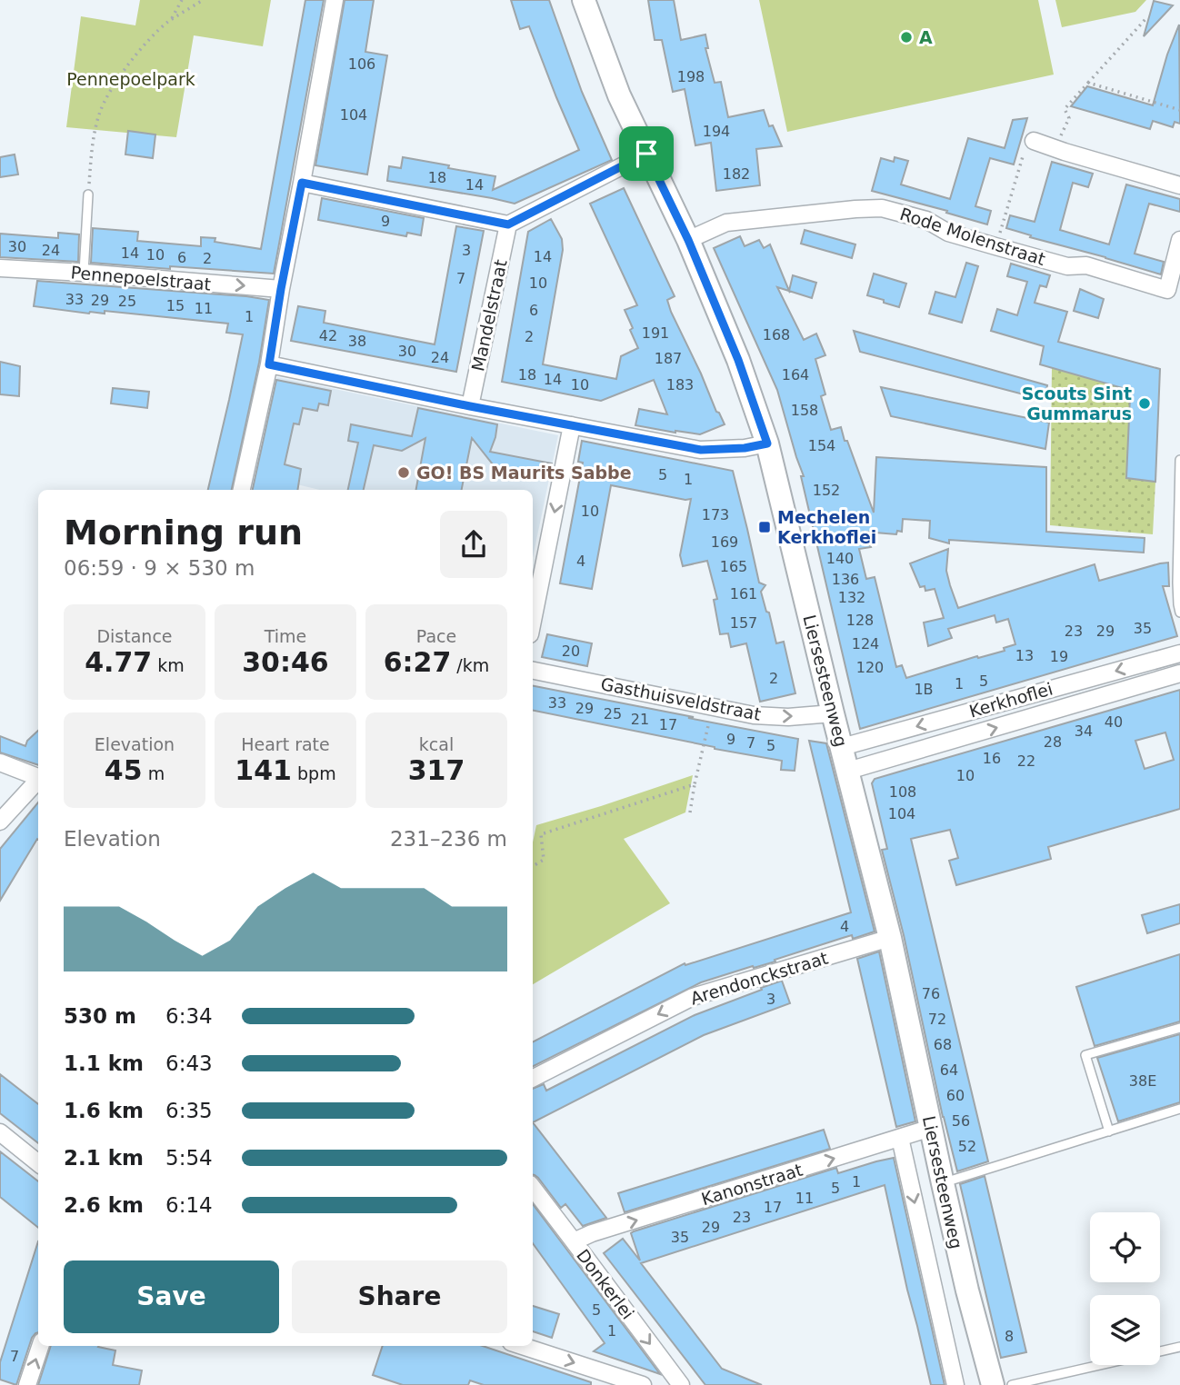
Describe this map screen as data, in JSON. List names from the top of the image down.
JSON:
{
  "streets": {
    "main road": ["Liersesteenweg"],
    "street": [
      "Rode Molenstraat",
      "Pennepoelstraat",
      "Mandelstraat",
      "Gasthuisveldstraat",
      "Kerkhoflei",
      "Arendonckstraat",
      "Kanonstraat",
      "Donkerlei"
    ]
  },
  "crossings": [
    ["Rode Molenstraat", "Liersesteenweg"],
    ["Liersesteenweg", "Gasthuisveldstraat"],
    ["Liersesteenweg", "Kerkhoflei"],
    ["Liersesteenweg", "Arendonckstraat"],
    ["Liersesteenweg", "Kanonstraat"],
    ["Kanonstraat", "Donkerlei"]
  ],
  "one_way": [
    "Pennepoelstraat",
    "Gasthuisveldstraat",
    "Arendonckstraat",
    "Kanonstraat",
    "Donkerlei"
  ],
  "parks": ["Pennepoelpark"],
  "places": {
    "other": ["A", "Scouts Sint Gummarus", "GO! BS Maurits Sabbe"],
    "transit": ["Mechelen Kerkhoflei"]
  },
  "house_numbers": [
    "106",
    "198",
    "104",
    "194",
    "182",
    "18",
    "14",
    "9",
    "30",
    "24",
    "3",
    "14",
    "10",
    "14",
    "6",
    "2",
    "7",
    "10",
    "33",
    "29",
    "25",
    "15",
    "11",
    "6",
    "1",
    "191",
    "168",
    "42",
    "2",
    "38",
    "30",
    "24",
    "187",
    "18",
    "164",
    "14",
    "10",
    "183",
    "158",
    "154",
    "5",
    "1",
    "152",
    "10",
    "173",
    "169",
    "140",
    "4",
    "165",
    "136",
    "161",
    "132",
    "128",
    "157",
    "35",
    "23",
    "29",
    "124",
    "20",
    "13",
    "19",
    "120",
    "2",
    "5",
    "1",
    "1B",
    "33",
    "29",
    "25",
    "21",
    "40",
    "17",
    "34",
    "9",
    "28",
    "7",
    "5",
    "16",
    "22",
    "10",
    "108",
    "104",
    "4",
    "76",
    "3",
    "72",
    "68",
    "64",
    "38E",
    "60",
    "56",
    "52",
    "1",
    "5",
    "11",
    "17",
    "23",
    "29",
    "35",
    "5",
    "1",
    "8",
    "7"
  ],
  "page": {
    "heading": ["Morning run", "06:59 · 9 × 530 m"],
    "stats": [
      ["Distance", "4.77 km"],
      ["Time", "30:46"],
      ["Pace", "6:27 /km"],
      ["Elevation", "45 m"],
      ["Heart rate", "141 bpm"],
      ["kcal", "317"]
    ],
    "chart": ["Elevation", "231–236 m"],
    "list": [
      {
        "name": "530 m",
        "note": "6:34"
      },
      {
        "name": "1.1 km",
        "note": "6:43"
      },
      {
        "name": "1.6 km",
        "note": "6:35"
      },
      {
        "name": "2.1 km",
        "note": "5:54"
      },
      {
        "name": "2.6 km",
        "note": "6:14"
      }
    ],
    "buttons": ["Save", "Share"]
  }
}
